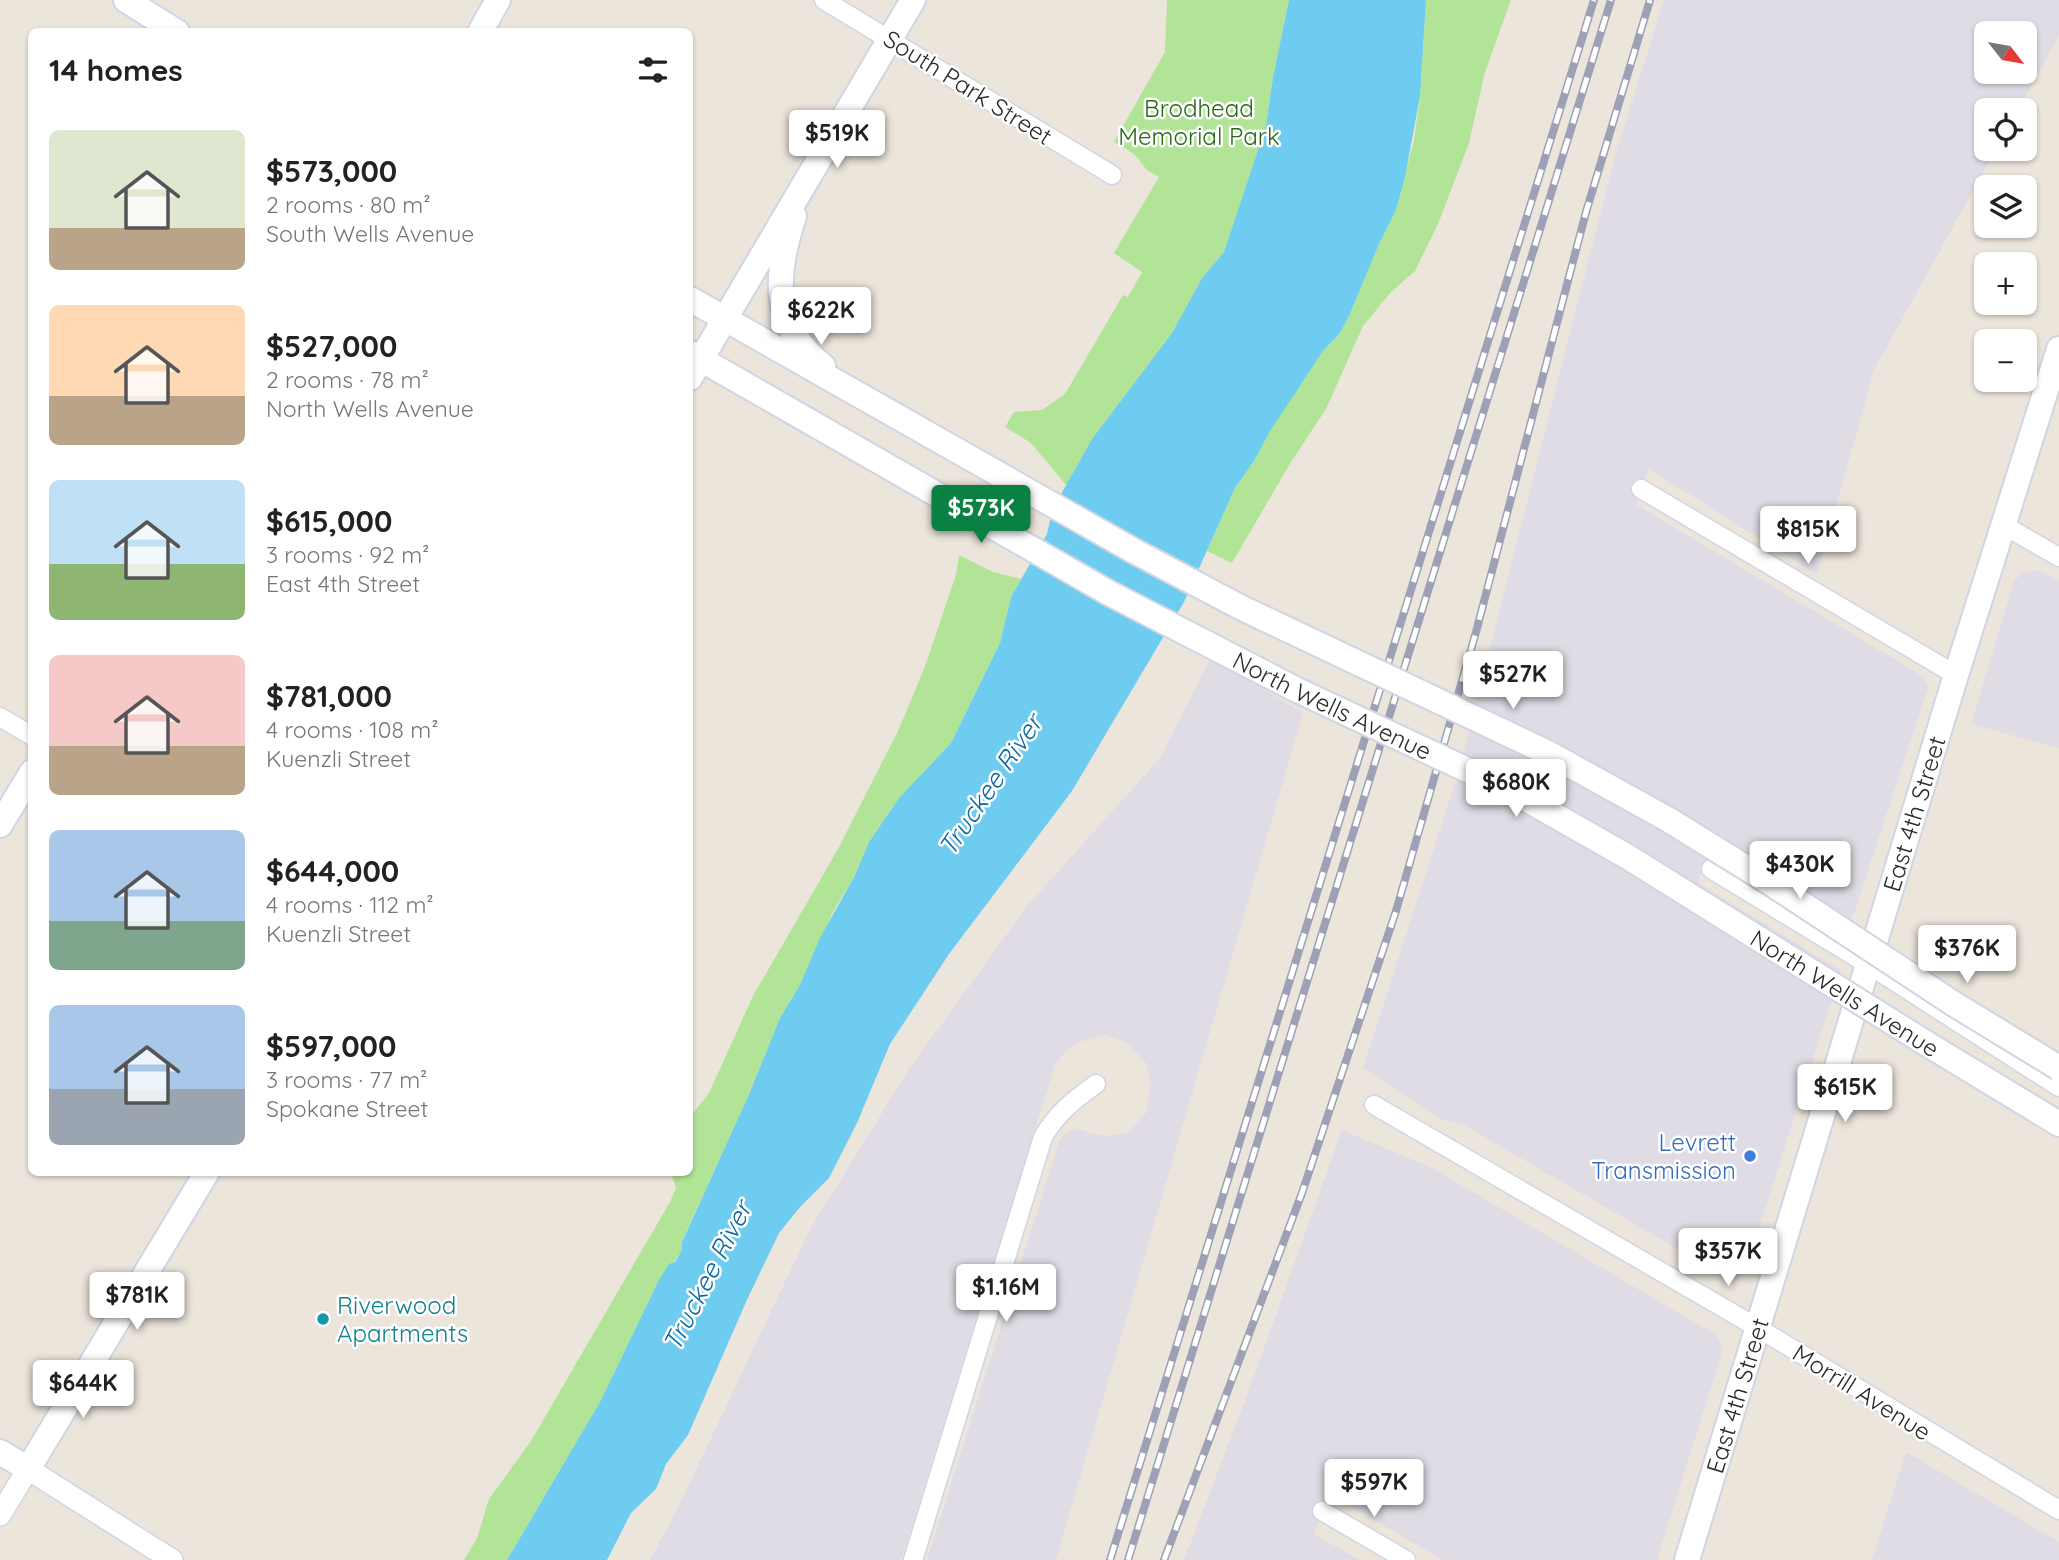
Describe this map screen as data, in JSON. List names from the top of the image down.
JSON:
{
  "streets": {
    "main road": ["North Wells Avenue", "East 4th Street"],
    "street": ["South Park Street", "Morrill Avenue"]
  },
  "crossings": [
    ["East 4th Street", "Morrill Avenue"]
  ],
  "water": ["Truckee River"],
  "parks": ["Brodhead Memorial Park"],
  "places": ["Levrett Transmission", "Riverwood Apartments"],
  "north": "bottom right",
  "page": {
    "map_buttons": ["+", "−"],
    "heading": "14 homes",
    "price": [
      "$519K",
      "$622K",
      "$573K",
      "$815K",
      "$527K",
      "$680K",
      "$430K",
      "$376K",
      "$615K",
      "$357K",
      "$1.16M",
      "$781K",
      "$644K",
      "$597K"
    ],
    "list": [
      {
        "name": "$573,000",
        "note": "2 rooms · 80 m² · South Wells Avenue"
      },
      {
        "name": "$527,000",
        "note": "2 rooms · 78 m² · North Wells Avenue"
      },
      {
        "name": "$615,000",
        "note": "3 rooms · 92 m² · East 4th Street"
      },
      {
        "name": "$781,000",
        "note": "4 rooms · 108 m² · Kuenzli Street"
      },
      {
        "name": "$644,000",
        "note": "4 rooms · 112 m² · Kuenzli Street"
      },
      {
        "name": "$597,000",
        "note": "3 rooms · 77 m² · Spokane Street"
      }
    ]
  }
}
